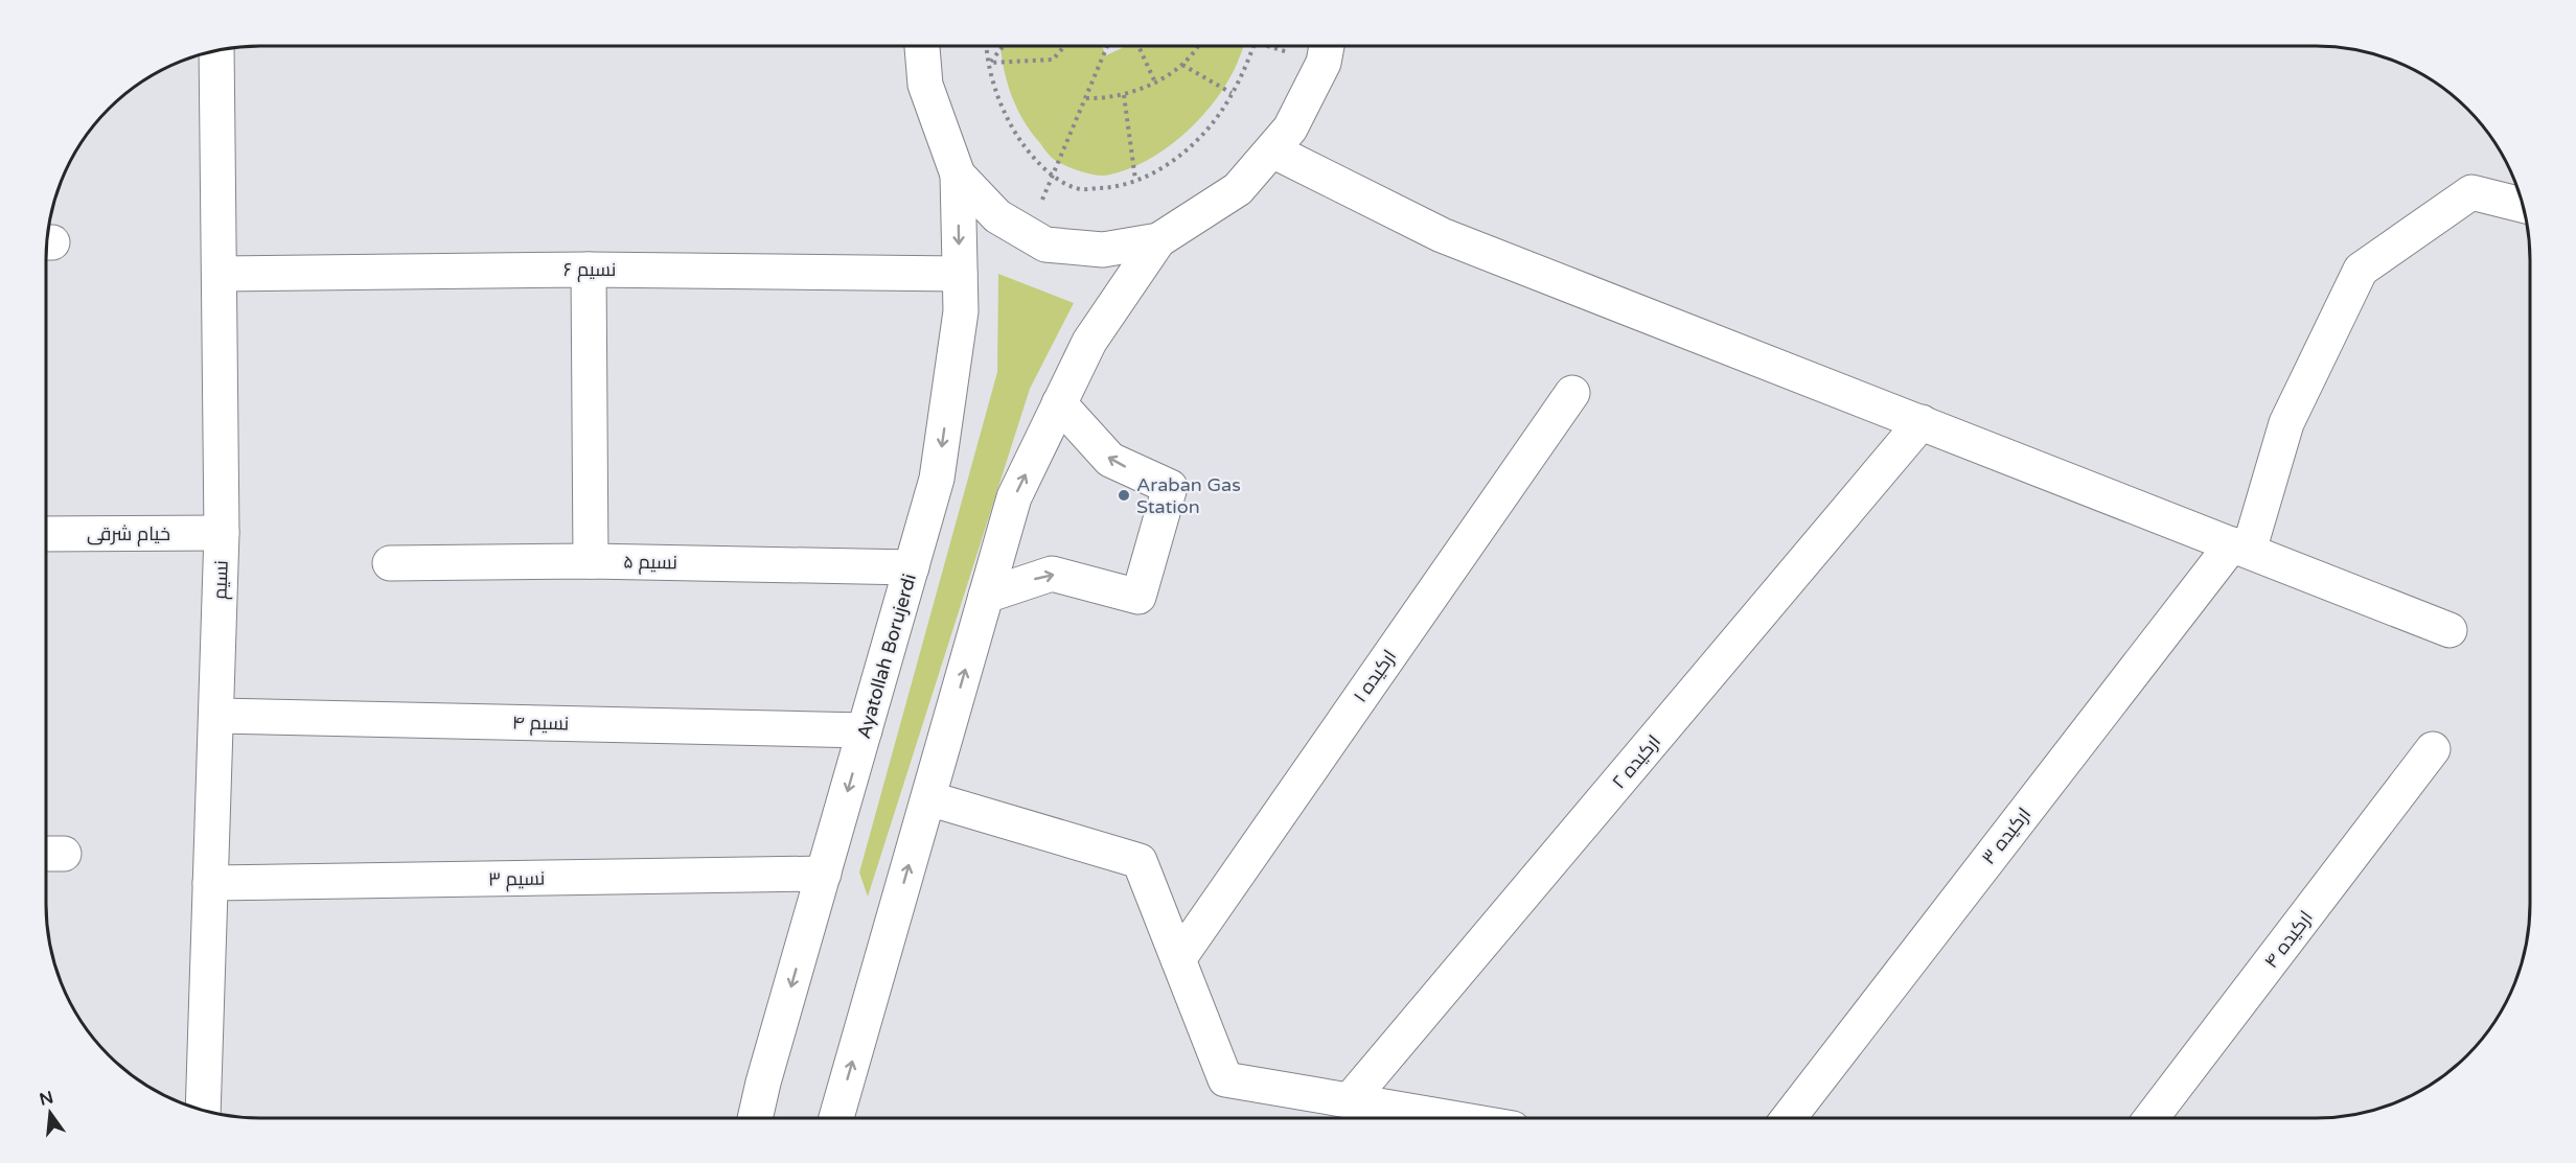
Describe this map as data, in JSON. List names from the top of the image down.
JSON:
{
  "streets": {
    "street": [
      "نسیم ۶",
      "خیام شرقی",
      "نسیم ۵",
      "نسیم",
      "Ayatollah Borujerdi",
      "ارکیده ۱",
      "نسیم ۴",
      "ارکیده ۲",
      "ارکیده ۳",
      "نسیم ۳",
      "ارکیده ۴"
    ]
  },
  "crossings": [
    ["نسیم ۶", "نسیم"],
    ["نسیم ۶", "Ayatollah Borujerdi"],
    ["خیام شرقی", "نسیم"],
    ["نسیم ۵", "Ayatollah Borujerdi"],
    ["نسیم", "نسیم ۴"],
    ["نسیم", "نسیم ۳"],
    ["Ayatollah Borujerdi", "نسیم ۴"],
    ["Ayatollah Borujerdi", "نسیم ۳"]
  ],
  "places": ["Araban Gas Station"],
  "north": "top"
}
